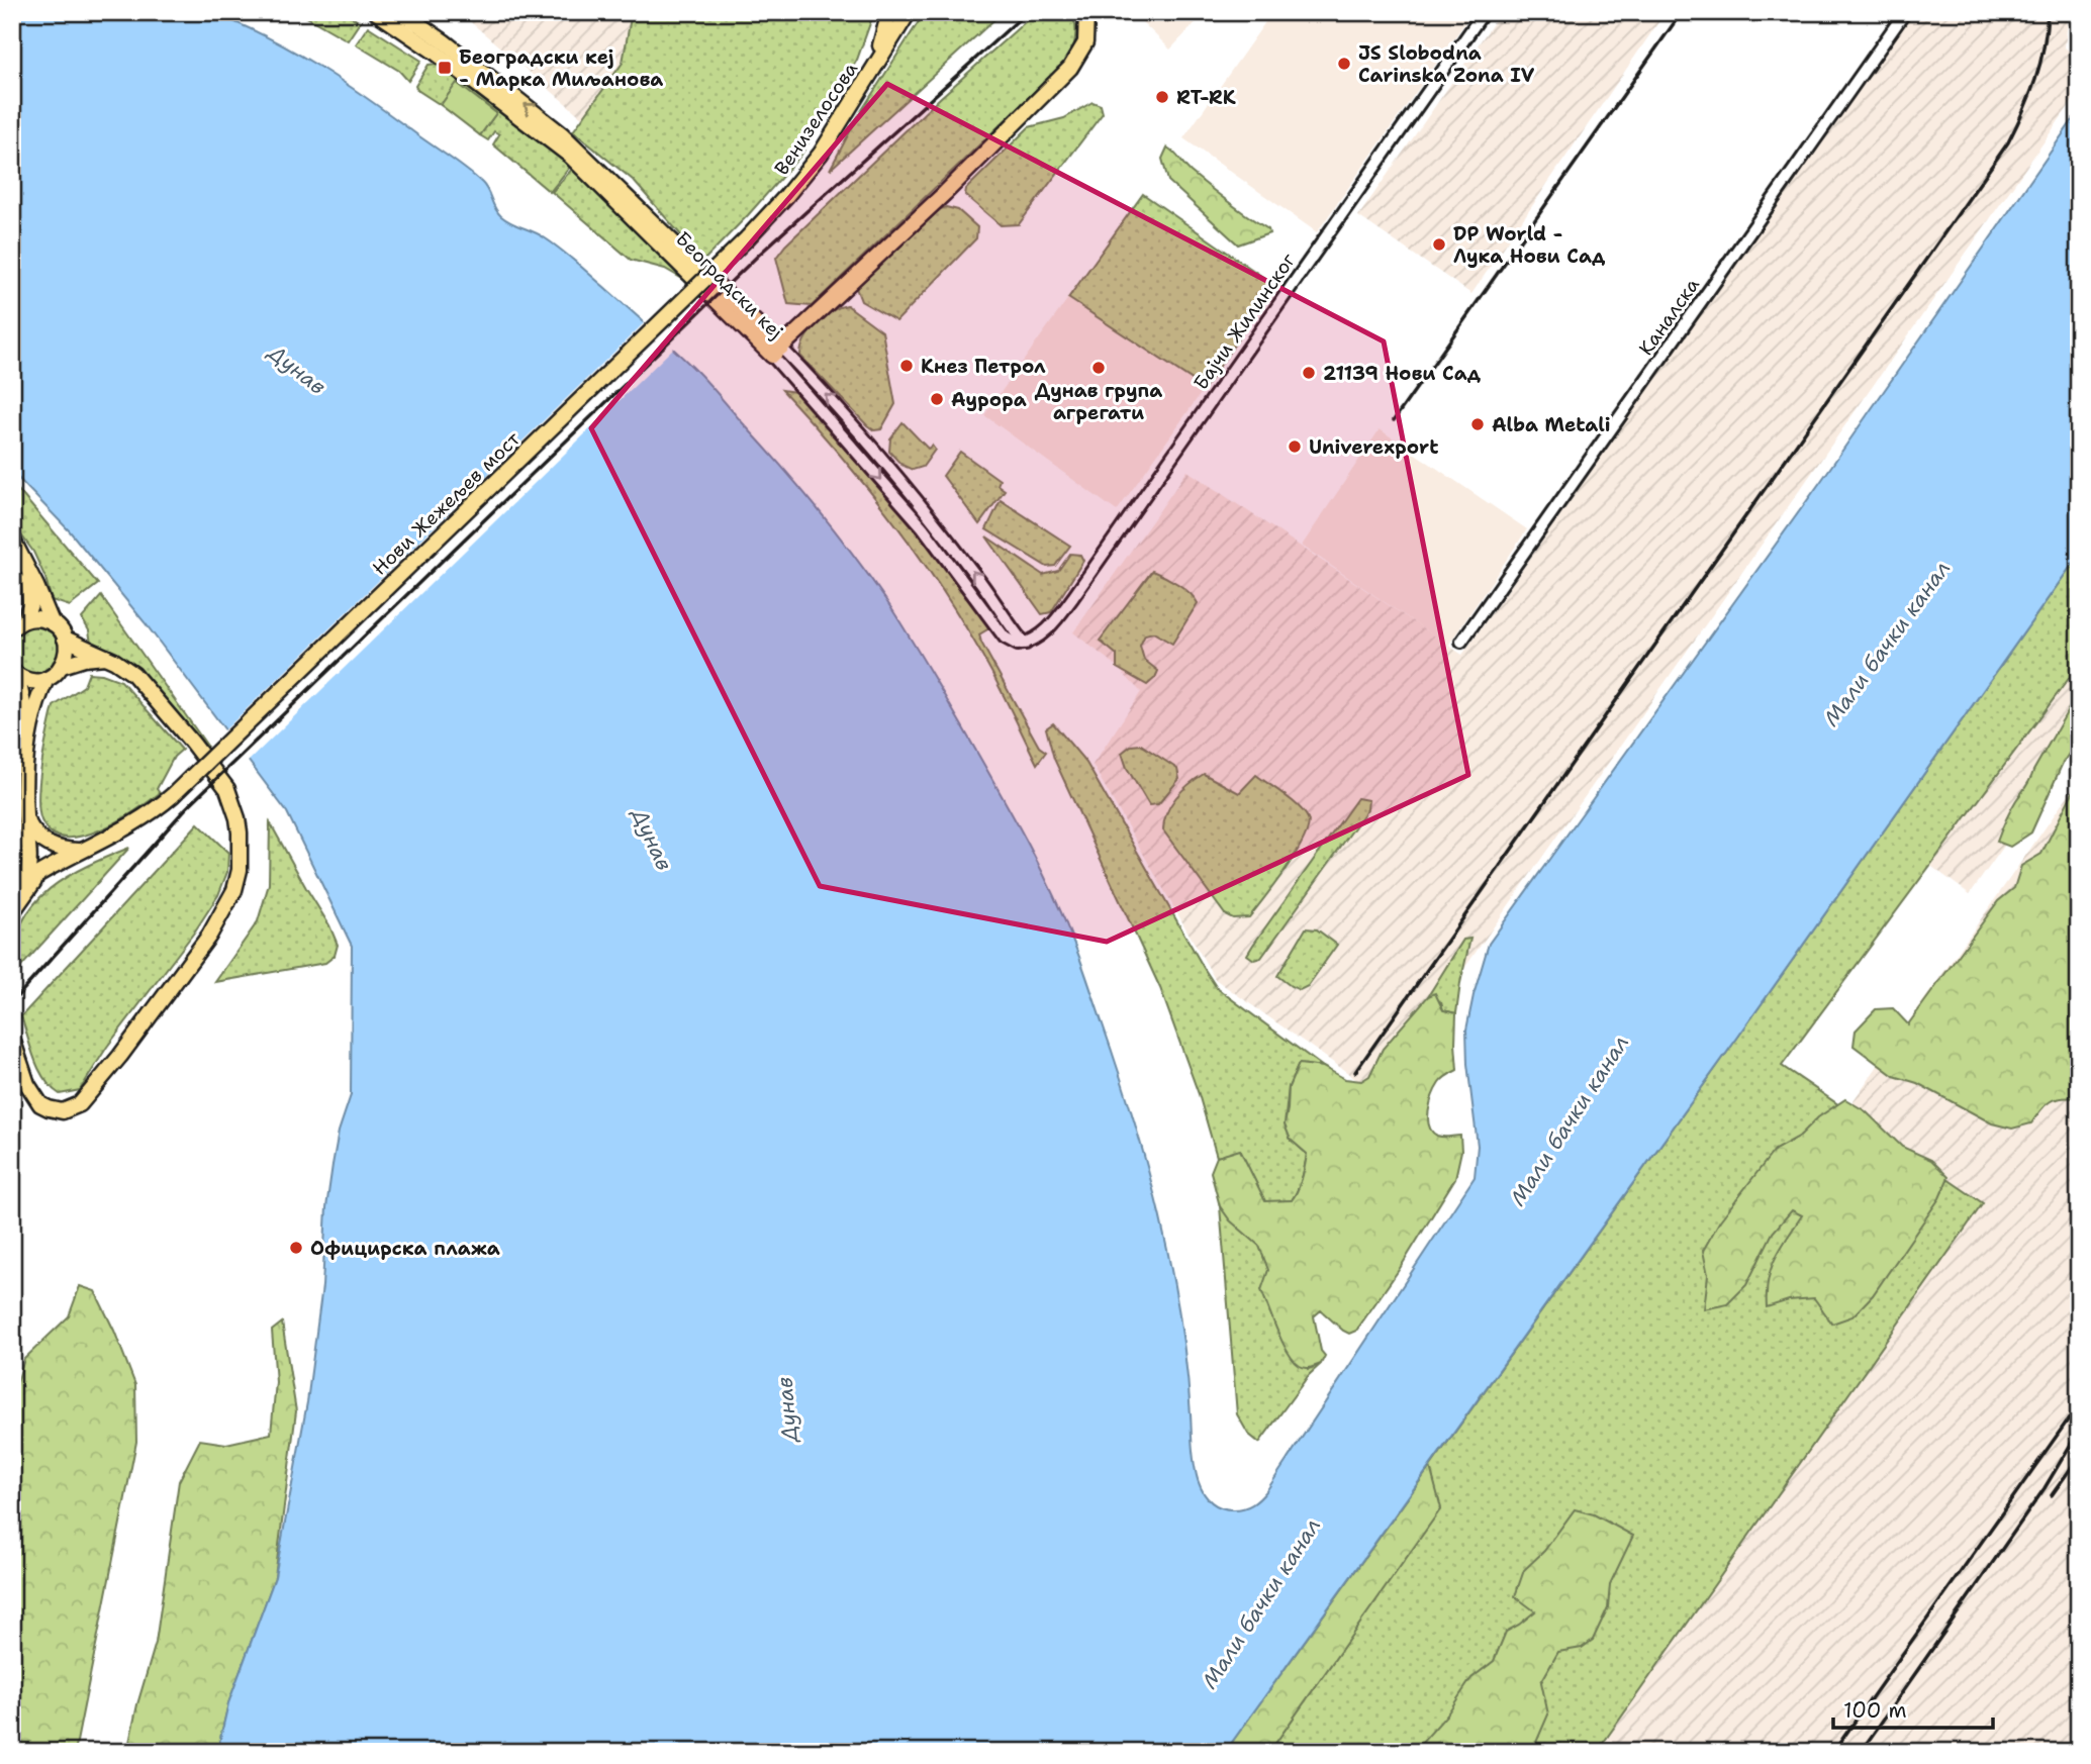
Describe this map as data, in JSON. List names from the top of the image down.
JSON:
{
  "streets": {
    "main road": ["Венизелосова", "Београдски кеј", "Нови Жежељев мост"],
    "street": ["Каналска", "Бајчи Жилинског"]
  },
  "crossings": [
    ["Венизелосова", "Нови Жежељев мост"],
    ["Београдски кеј", "Бајчи Жилинског"]
  ],
  "water": ["Дунав", "Мали бачки канал"],
  "places": {
    "other": [
      "JS Slobodna Carinska Zona IV",
      "RT-RK",
      "DP World - Лука Нови Сад",
      "Кнез Петрол",
      "Дунав група агрегати",
      "21139 Нови Сад",
      "Аурора",
      "Alba Metali",
      "Univerexport",
      "Официрска плажа"
    ],
    "transit": ["Београдски кеј - Марка Миљанова"]
  },
  "scale_bar": "100 m"
}
